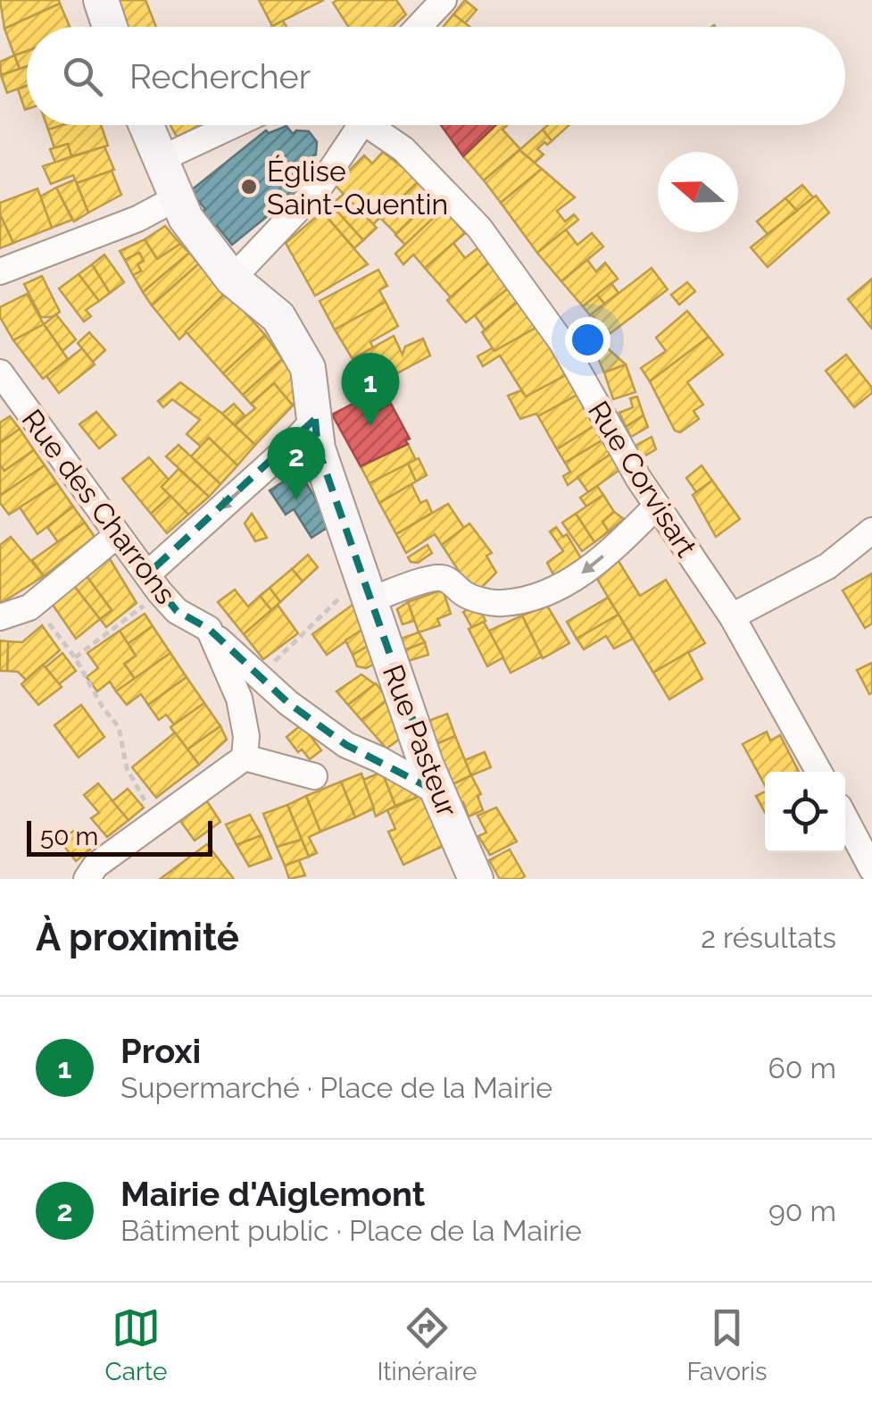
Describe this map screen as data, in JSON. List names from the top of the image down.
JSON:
{
  "streets": {
    "street": ["Rue Corvisart", "Rue des Charrons", "Rue Pasteur"]
  },
  "crossings": [
    ["Rue des Charrons", "Rue Pasteur"]
  ],
  "places": ["Église Saint-Quentin"],
  "scale_bar": "50 m",
  "north": "left",
  "page": {
    "search": "Rechercher",
    "pins": ["1", "2"],
    "scale": "50 m",
    "heading": ["À proximité", "2 résultats"],
    "list": [
      {
        "mark": "1",
        "name": "Proxi",
        "note": "Supermarché · Place de la Mairie",
        "value": "60 m"
      },
      {
        "mark": "2",
        "name": "Mairie d'Aiglemont",
        "note": "Bâtiment public · Place de la Mairie",
        "value": "90 m"
      }
    ],
    "nav": ["Carte", "Itinéraire", "Favoris"]
  }
}
